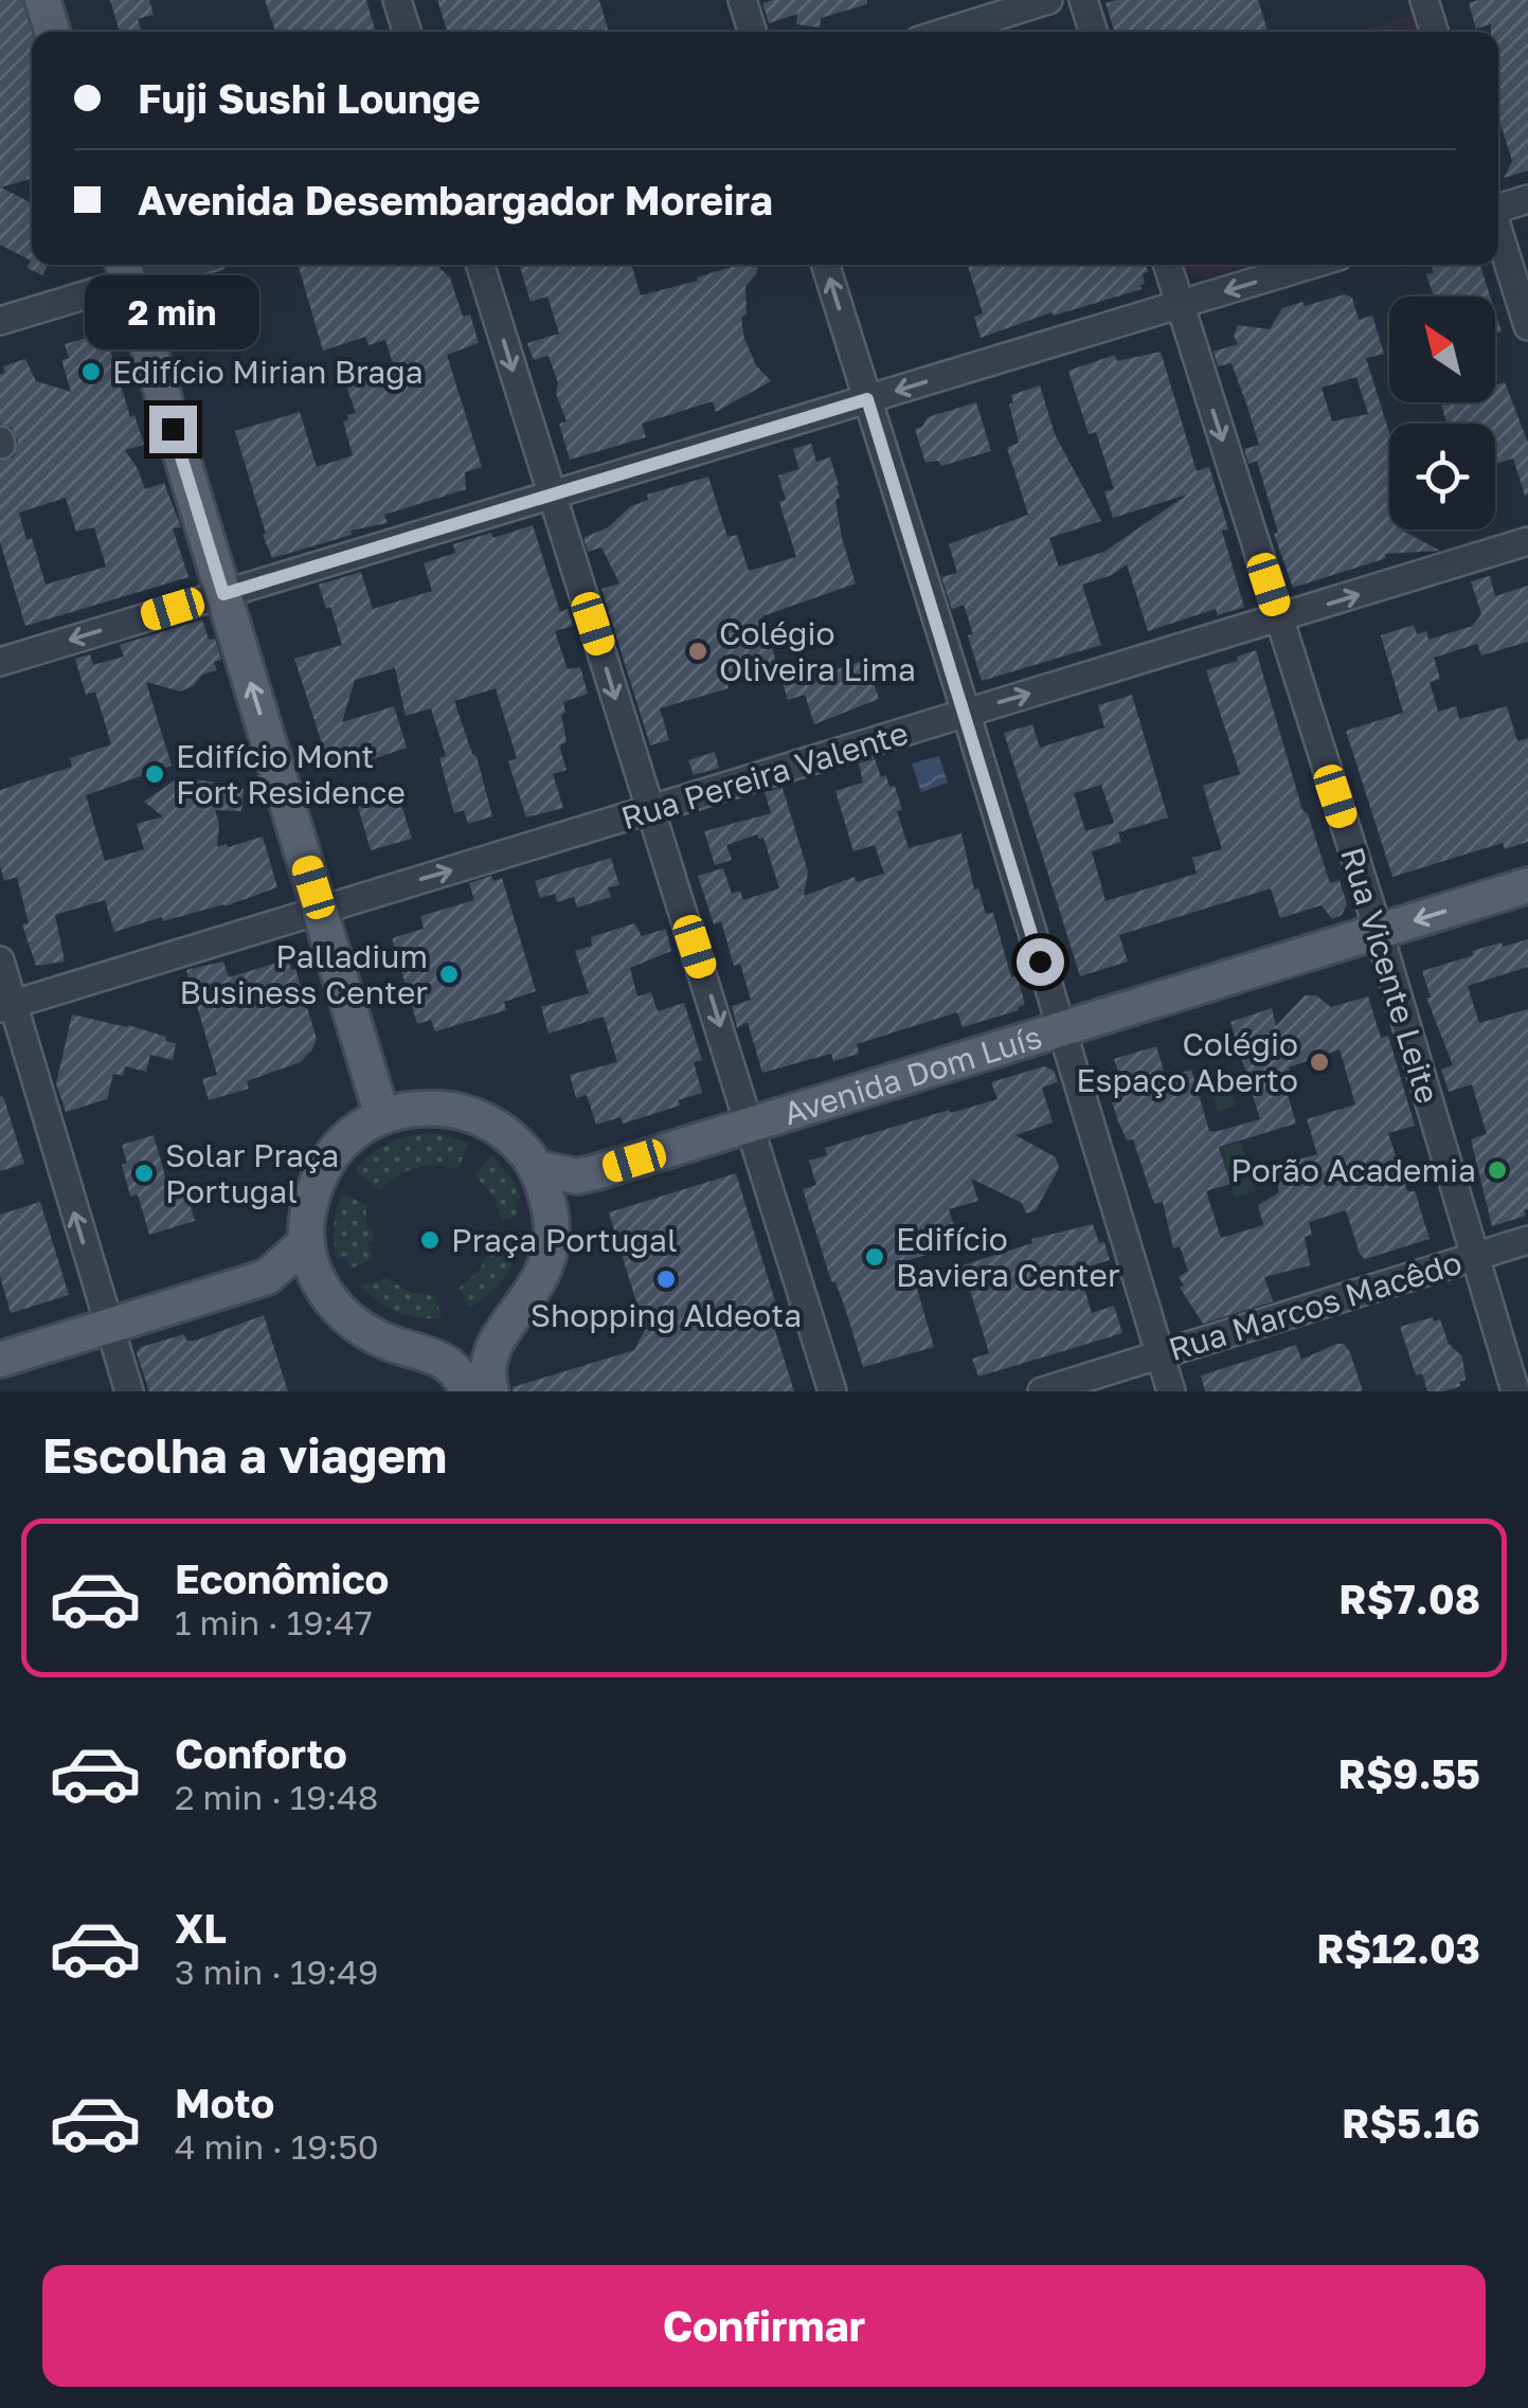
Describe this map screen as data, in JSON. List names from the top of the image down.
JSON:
{
  "streets": {
    "main road": ["Avenida Dom Luís"],
    "street": ["Rua Pereira Valente", "Rua Vicente Leite", "Rua Marcos Macêdo"]
  },
  "crossings": [
    ["Rua Pereira Valente", "Rua Vicente Leite"],
    ["Rua Vicente Leite", "Avenida Dom Luís"],
    ["Rua Vicente Leite", "Rua Marcos Macêdo"]
  ],
  "one_way": ["Rua Pereira Valente"],
  "places": [
    "Edifício Mirian Braga",
    "Colégio Oliveira Lima",
    "Edifício Mont Fort Residence",
    "Palladium Business Center",
    "Colégio Espaço Aberto",
    "Porão Academia",
    "Solar Praça Portugal",
    "Praça Portugal",
    "Edifício Baviera Center",
    "Shopping Aldeota"
  ],
  "north": "top left",
  "page": {
    "banner": ["Fuji Sushi Lounge", "Avenida Desembargador Moreira"],
    "bubble": "2 min",
    "heading": "Escolha a viagem",
    "list": [
      {
        "name": "Econômico",
        "note": "1 min · 19:47",
        "value": "R$7.08"
      },
      {
        "name": "Conforto",
        "note": "2 min · 19:48",
        "value": "R$9.55"
      },
      {
        "name": "XL",
        "note": "3 min · 19:49",
        "value": "R$12.03"
      },
      {
        "name": "Moto",
        "note": "4 min · 19:50",
        "value": "R$5.16"
      }
    ],
    "buttons": "Confirmar"
  }
}
